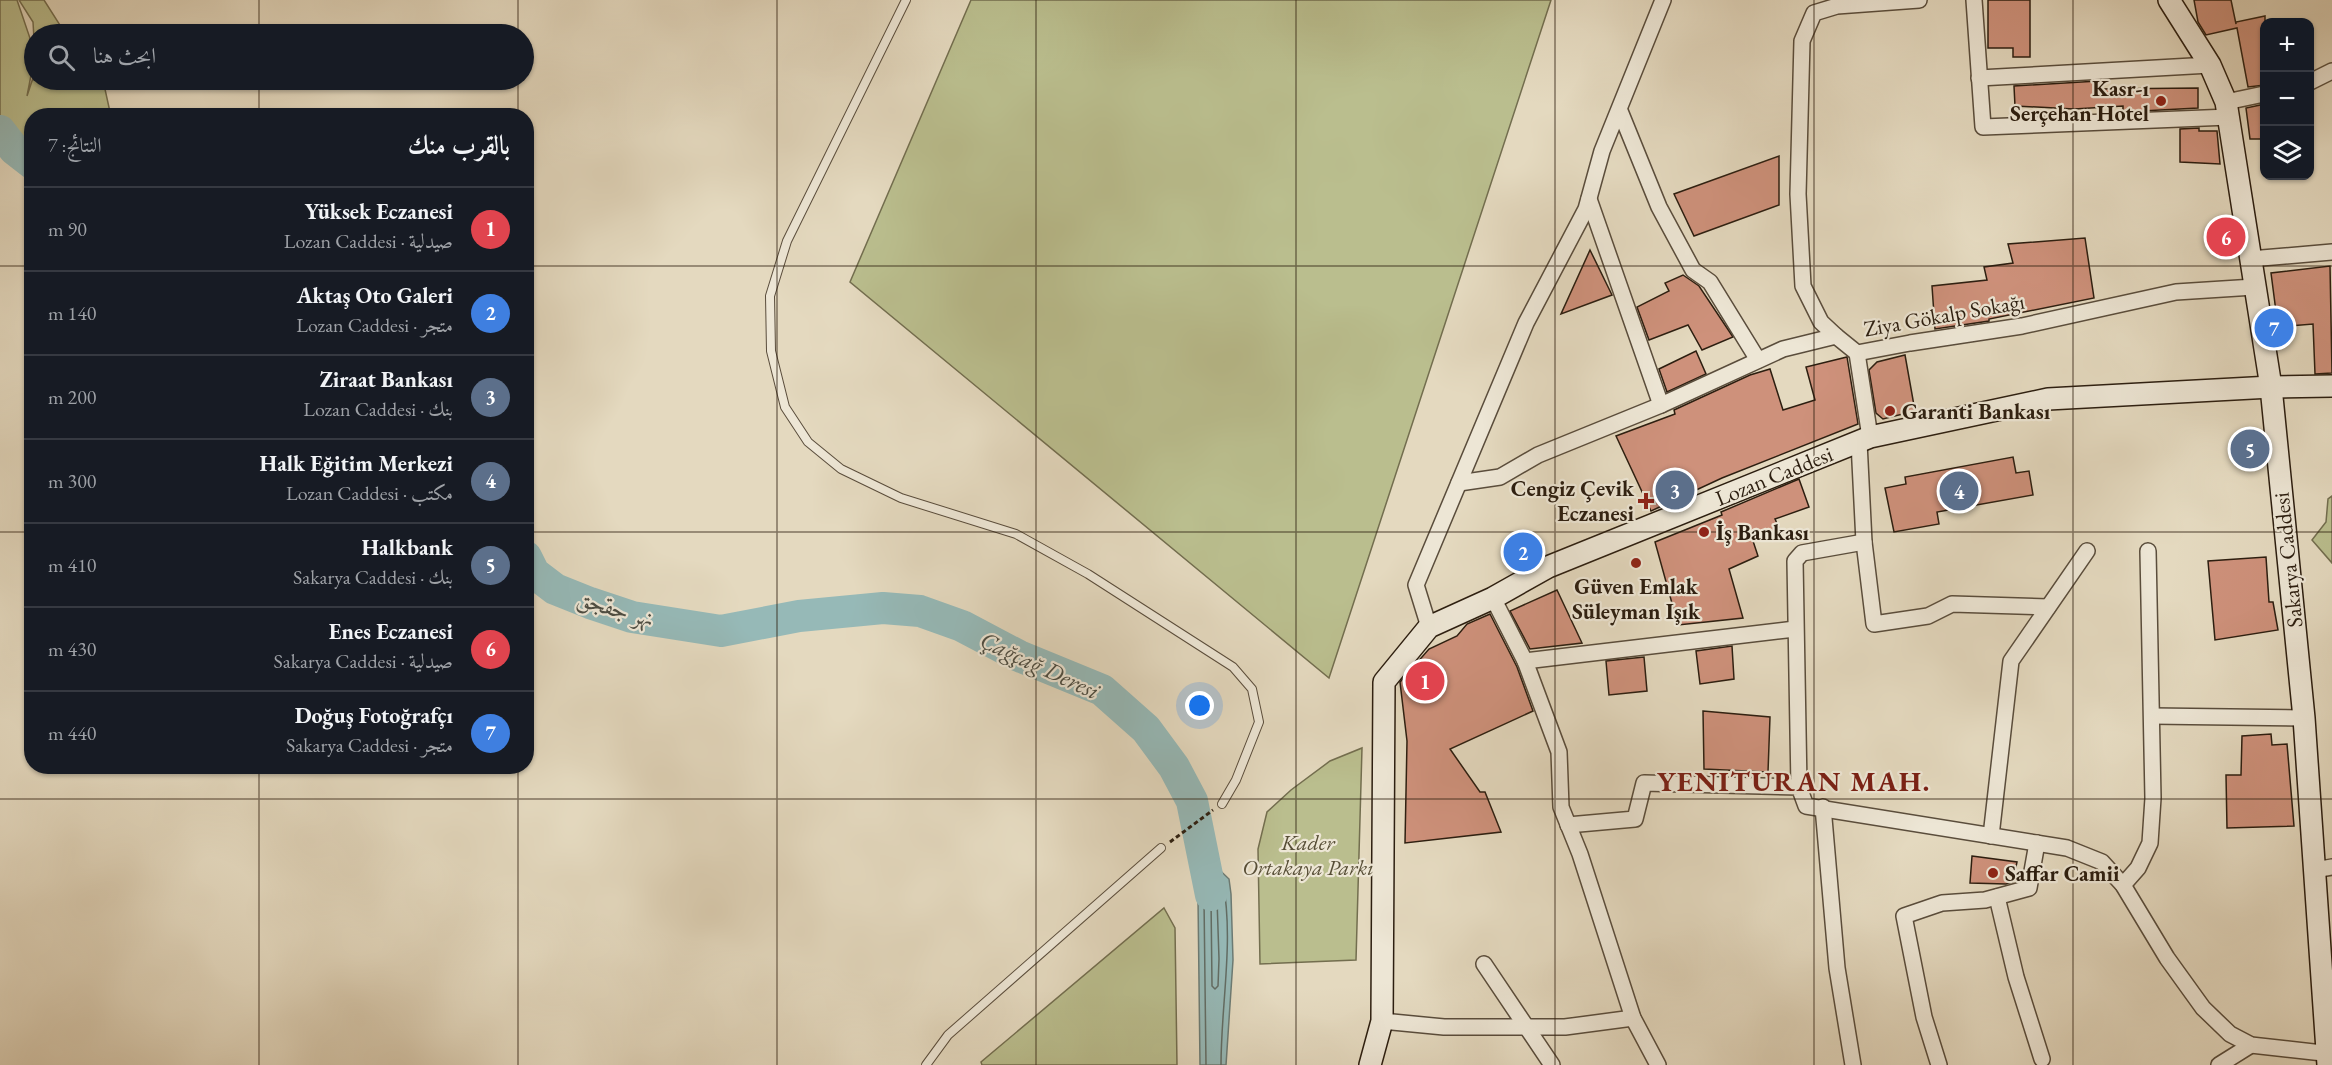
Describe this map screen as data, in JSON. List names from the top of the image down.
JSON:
{
  "streets": {
    "main road": ["Lozan Caddesi", "Sakarya Caddesi"],
    "street": ["Ziya Gökalp Sokağı"]
  },
  "crossings": [
    ["Ziya Gökalp Sokağı", "Sakarya Caddesi"],
    ["Lozan Caddesi", "Sakarya Caddesi"]
  ],
  "districts": ["YENITURAN MAH."],
  "water": ["نهر جقجق", "Çağçağ Deresi"],
  "parks": ["Kader Ortakaya Parkı"],
  "places": {
    "other": [
      "Kasr-ı Serçehan Hotel",
      "Garanti Bankası",
      "İş Bankası",
      "Güven Emlak Süleyman Işık",
      "Saffar Camii"
    ],
    "health": ["Cengiz Çevik Eczanesi"]
  },
  "page": {
    "map_buttons": ["+", "−"],
    "search": "ابحث هنا",
    "heading": ["بالقرب منك", "النتائج: 7"],
    "list": [
      {
        "mark": "1",
        "name": "Yüksek Eczanesi",
        "note": "صيدلية · Lozan Caddesi",
        "value": "90 m"
      },
      {
        "mark": "2",
        "name": "Aktaş Oto Galeri",
        "note": "متجر · Lozan Caddesi",
        "value": "140 m"
      },
      {
        "mark": "3",
        "name": "Ziraat Bankası",
        "note": "بنك · Lozan Caddesi",
        "value": "200 m"
      },
      {
        "mark": "4",
        "name": "Halk Eğitim Merkezi",
        "note": "مكتب · Lozan Caddesi",
        "value": "300 m"
      },
      {
        "mark": "5",
        "name": "Halkbank",
        "note": "بنك · Sakarya Caddesi",
        "value": "410 m"
      },
      {
        "mark": "6",
        "name": "Enes Eczanesi",
        "note": "صيدلية · Sakarya Caddesi",
        "value": "430 m"
      },
      {
        "mark": "7",
        "name": "Doğuş Fotoğrafçı",
        "note": "متجر · Sakarya Caddesi",
        "value": "440 m"
      }
    ],
    "pins": [
      "6",
      "7",
      "5",
      "3",
      "4",
      "2",
      "1"
    ]
  }
}
